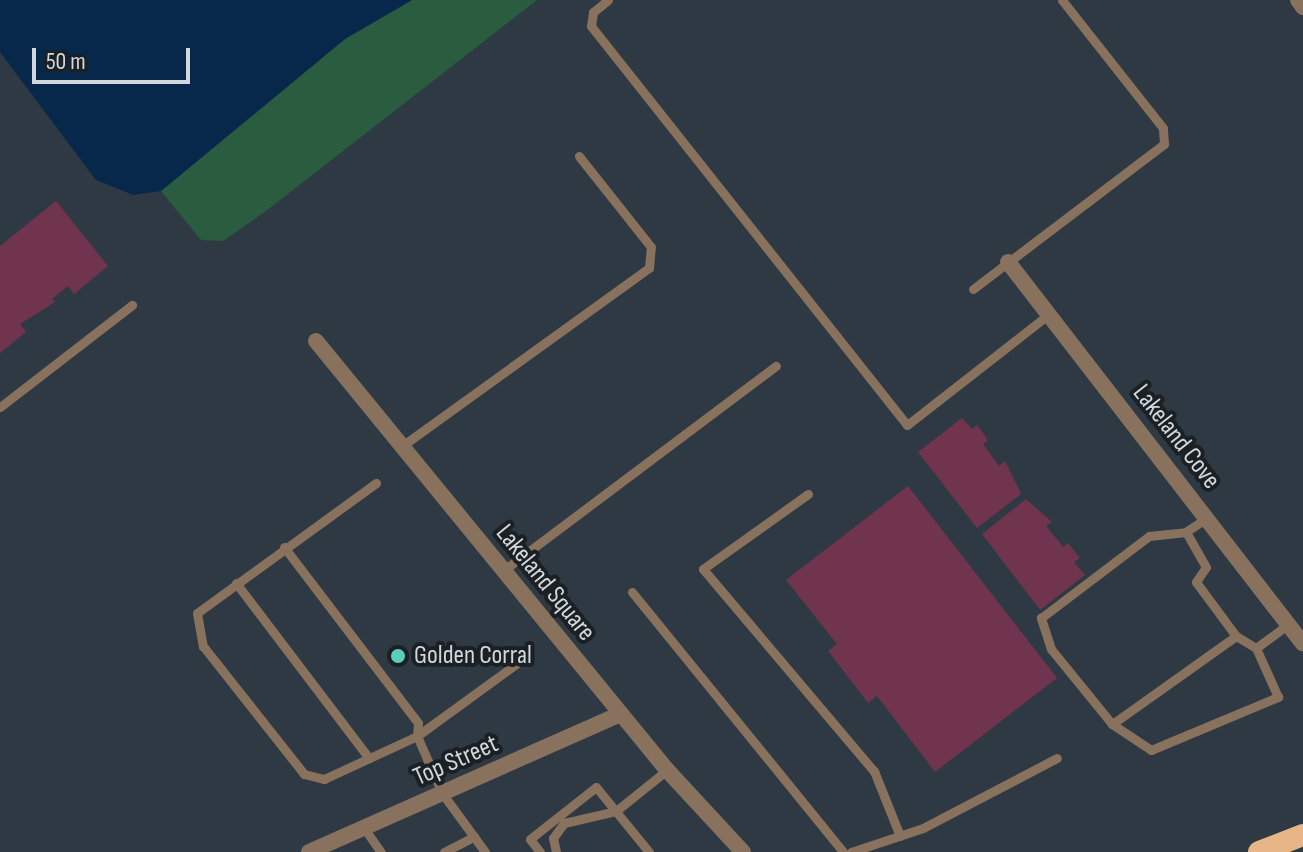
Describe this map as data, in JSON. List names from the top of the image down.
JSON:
{
  "streets": {
    "street": ["Lakeland Cove", "Lakeland Square", "Top Street"]
  },
  "crossings": [
    ["Lakeland Square", "Top Street"]
  ],
  "places": ["Golden Corral"],
  "scale_bar": "50 m"
}
